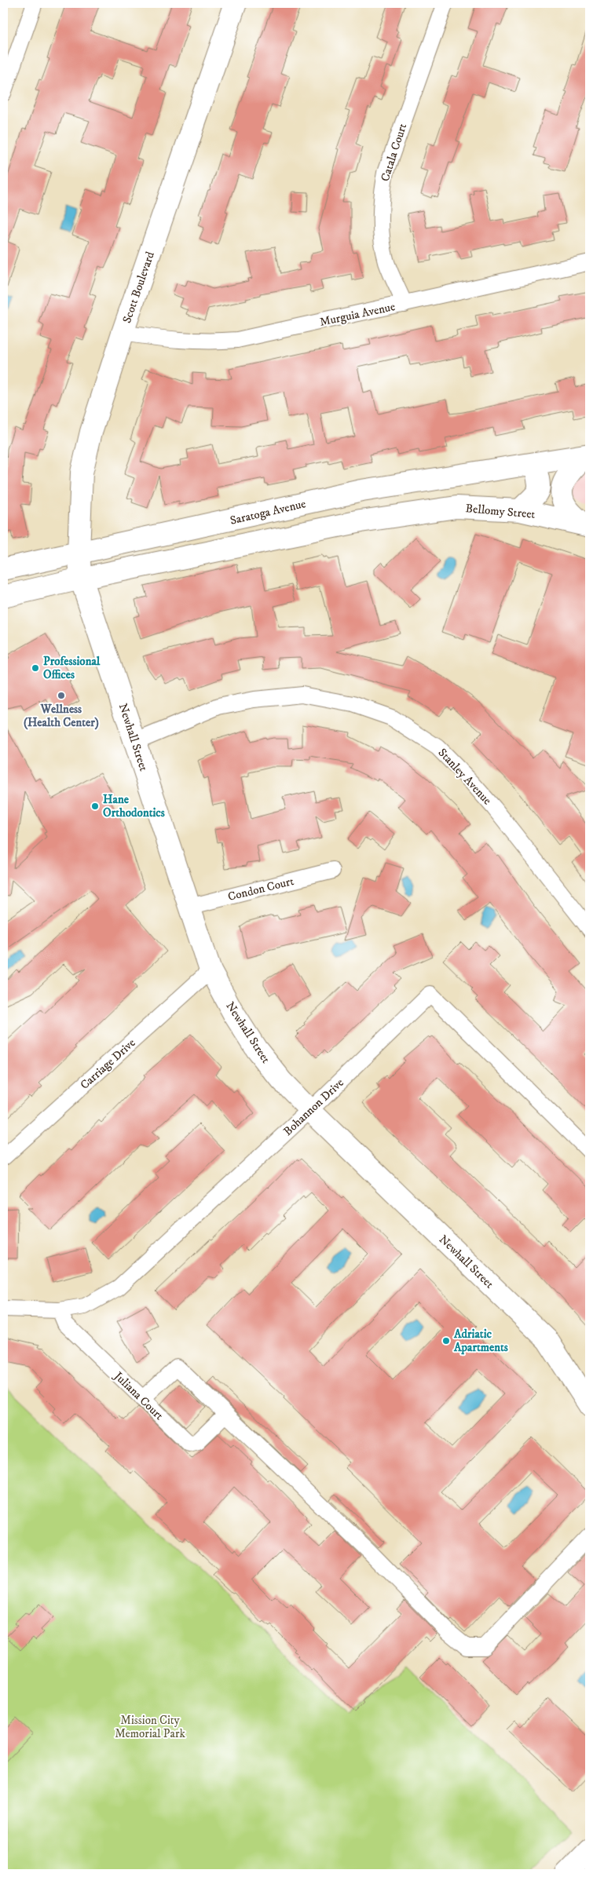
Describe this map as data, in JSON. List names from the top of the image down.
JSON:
{
  "streets": {
    "main road": [
      "Scott Boulevard",
      "Bellomy Street",
      "Saratoga Avenue",
      "Newhall Street"
    ],
    "street": [
      "Catala Court",
      "Murguia Avenue",
      "Stanley Avenue",
      "Condon Court",
      "Carriage Drive",
      "Bohannon Drive",
      "Juliana Court"
    ]
  },
  "crossings": [
    ["Catala Court", "Murguia Avenue"],
    ["Scott Boulevard", "Murguia Avenue"],
    ["Scott Boulevard", "Bellomy Street"],
    ["Scott Boulevard", "Saratoga Avenue"],
    ["Scott Boulevard", "Newhall Street"],
    ["Bellomy Street", "Saratoga Avenue"],
    ["Bellomy Street", "Newhall Street"],
    ["Newhall Street", "Stanley Avenue"],
    ["Newhall Street", "Condon Court"],
    ["Newhall Street", "Carriage Drive"],
    ["Newhall Street", "Bohannon Drive"],
    ["Bohannon Drive", "Juliana Court"]
  ],
  "parks": ["Mission City Memorial Park"],
  "places": [
    "Professional Offices",
    "Wellness (Health Center)",
    "Hane Orthodontics",
    "Adriatic Apartments"
  ]
}
